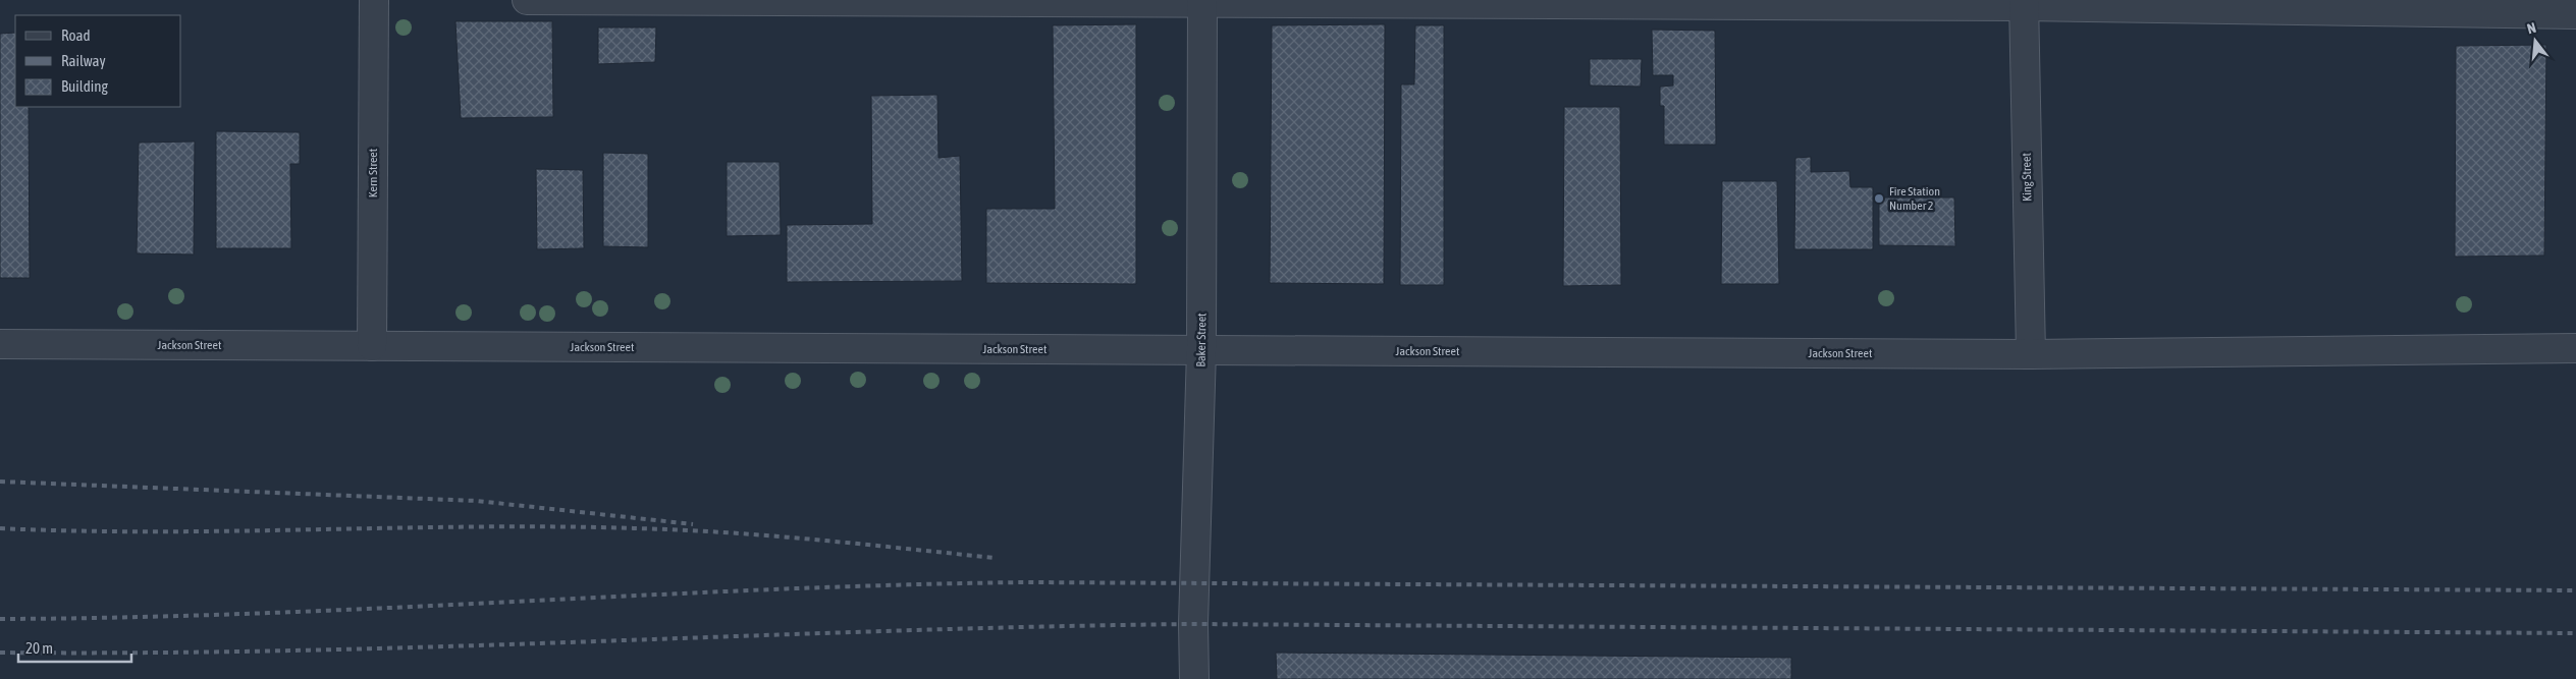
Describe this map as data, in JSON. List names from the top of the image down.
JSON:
{
  "streets": {
    "street": [
      "Kern Street",
      "King Street",
      "Baker Street",
      "Jackson Street"
    ]
  },
  "crossings": [
    ["Kern Street", "Jackson Street"],
    ["King Street", "Jackson Street"],
    ["Baker Street", "Jackson Street"]
  ],
  "places": ["Fire Station Number 2"],
  "legend": ["Road", "Railway", "Building"],
  "scale_bar": "20 m",
  "north": "top"
}
